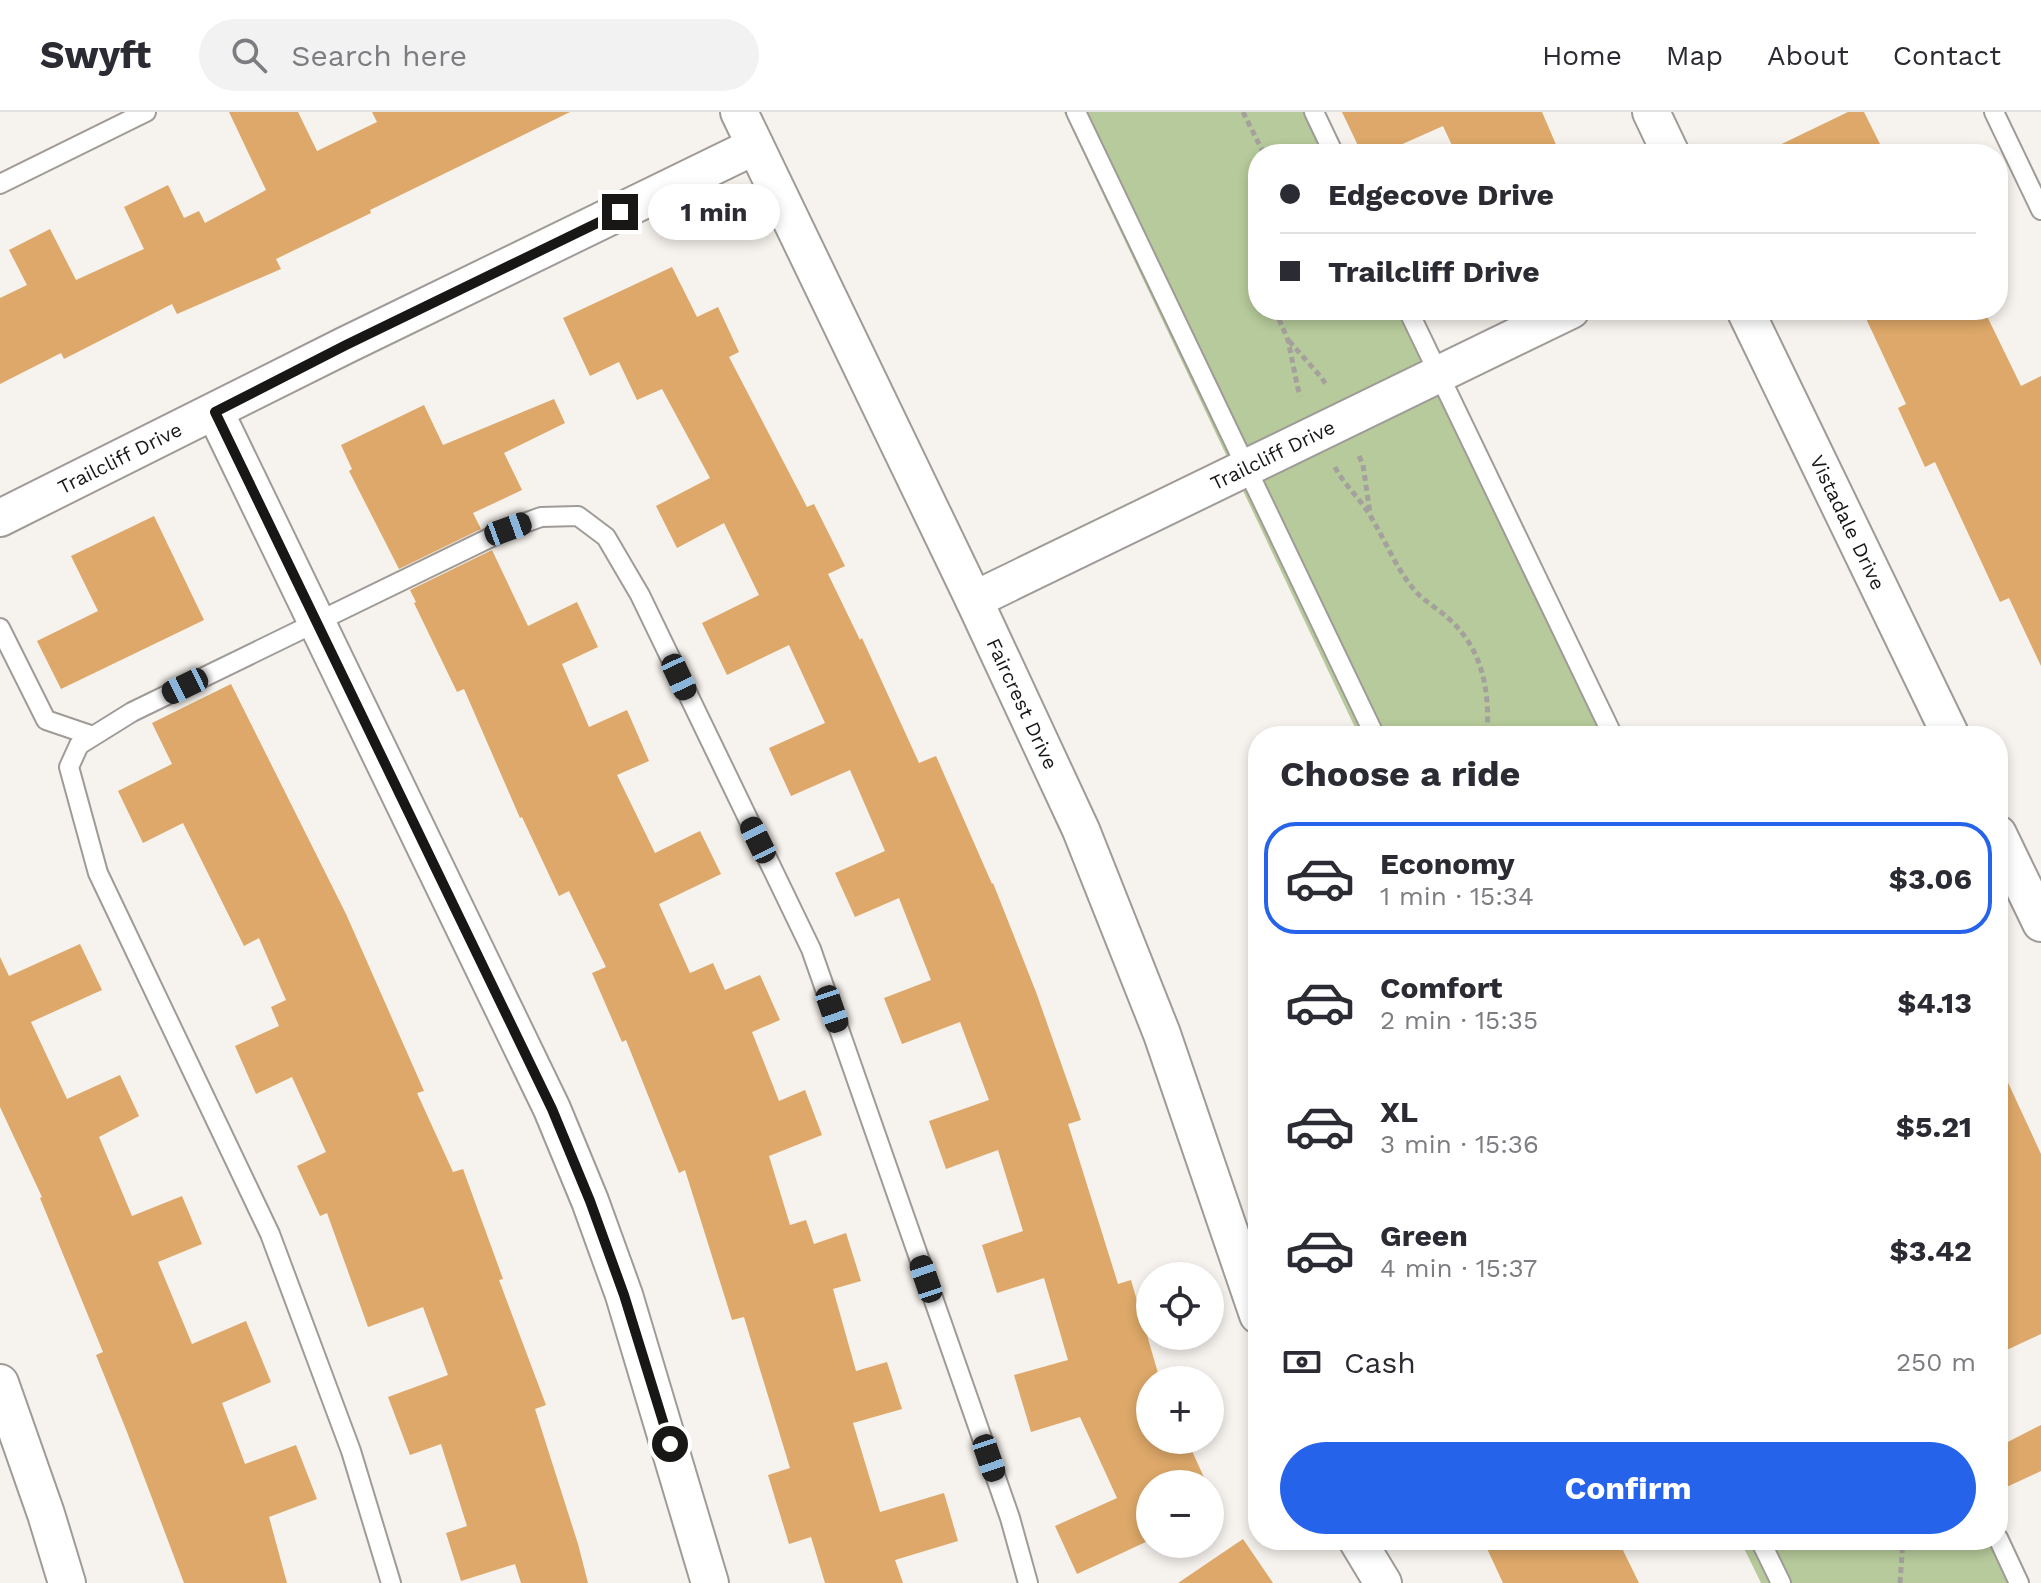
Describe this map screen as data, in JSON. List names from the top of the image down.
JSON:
{
  "streets": {
    "street": ["Trailcliff Drive", "Vistadale Drive", "Faircrest Drive"]
  },
  "crossings": [
    ["Trailcliff Drive", "Faircrest Drive"]
  ],
  "page": {
    "header": "Swyft",
    "search": "Search here",
    "nav": [
      "Home",
      "Map",
      "About",
      "Contact"
    ],
    "banner": ["Edgecove Drive", "Trailcliff Drive"],
    "bubble": "1 min",
    "heading": "Choose a ride",
    "list": [
      {
        "name": "Economy",
        "note": "1 min · 15:34",
        "value": "$3.06"
      },
      {
        "name": "Comfort",
        "note": "2 min · 15:35",
        "value": "$4.13"
      },
      {
        "name": "XL",
        "note": "3 min · 15:36",
        "value": "$5.21"
      },
      {
        "name": "Green",
        "note": "4 min · 15:37",
        "value": "$3.42"
      }
    ],
    "map_buttons": ["+", "−"],
    "pay": ["Cash", "250 m"],
    "buttons": "Confirm"
  }
}
